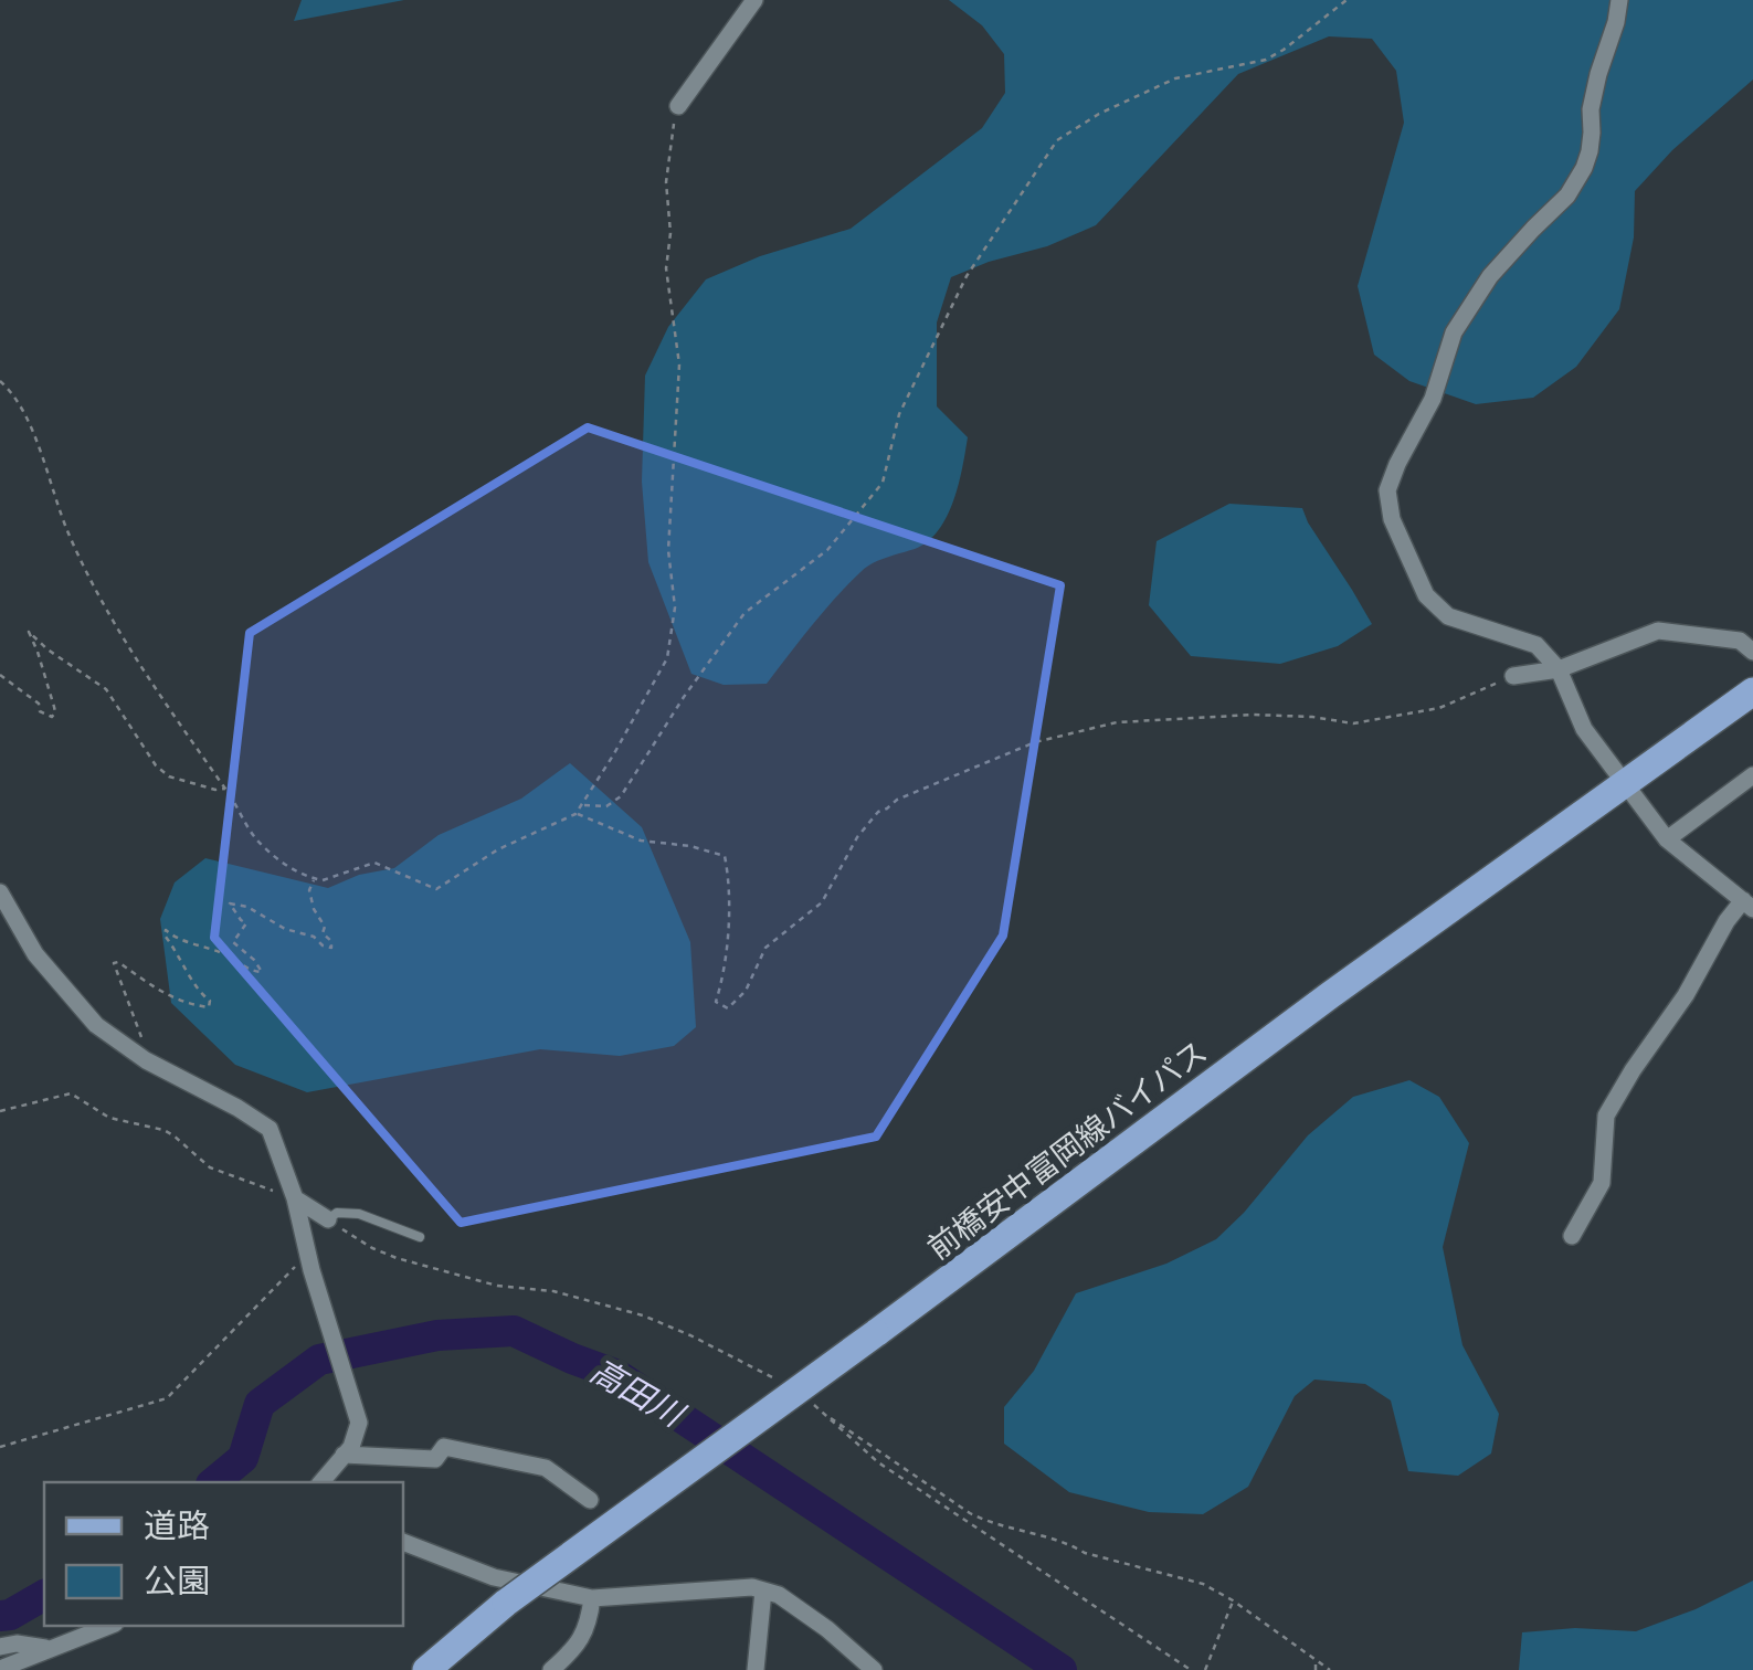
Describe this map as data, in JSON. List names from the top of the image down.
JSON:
{
  "streets": {
    "main road": ["前橋安中富岡線バイパス"]
  },
  "water": ["高田川"],
  "legend": ["道路", "公園"]
}
